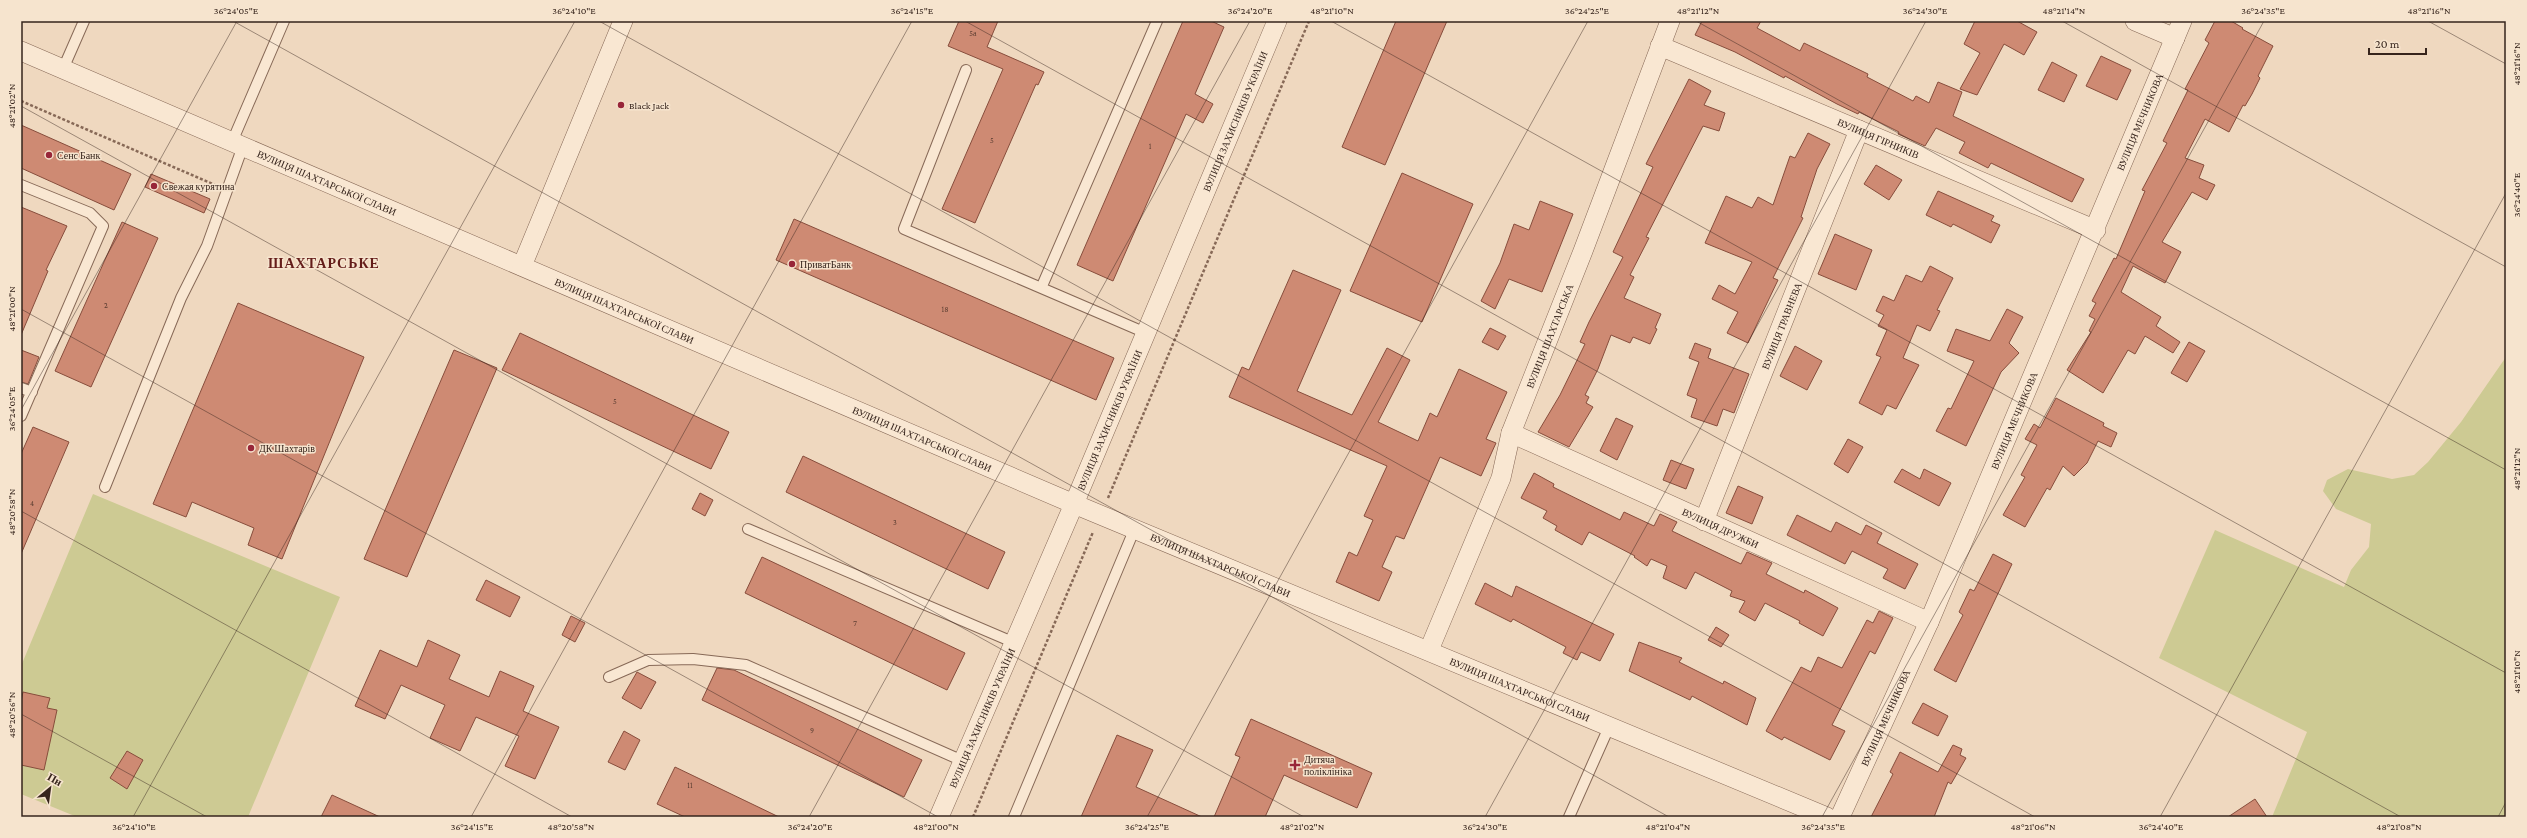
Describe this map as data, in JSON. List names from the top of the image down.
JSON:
{
  "streets": {
    "street": [
      "ВУЛИЦЯ ЗАХИСНИКІВ УКРАЇНИ",
      "ВУЛИЦЯ МЕЧНИКОВА",
      "ВУЛИЦЯ ГІРНИКІВ",
      "ВУЛИЦЯ ШАХТАРСЬКОЇ СЛАВИ",
      "ВУЛИЦЯ ТРАВНЕВА",
      "ВУЛИЦЯ ШАХТАРСЬКА",
      "ВУЛИЦЯ ДРУЖБИ"
    ]
  },
  "crossings": [
    ["ВУЛИЦЯ ЗАХИСНИКІВ УКРАЇНИ", "ВУЛИЦЯ ШАХТАРСЬКОЇ СЛАВИ"],
    ["ВУЛИЦЯ МЕЧНИКОВА", "ВУЛИЦЯ ГІРНИКІВ"],
    ["ВУЛИЦЯ МЕЧНИКОВА", "ВУЛИЦЯ ДРУЖБИ"],
    ["ВУЛИЦЯ ГІРНИКІВ", "ВУЛИЦЯ ТРАВНЕВА"],
    ["ВУЛИЦЯ ГІРНИКІВ", "ВУЛИЦЯ ШАХТАРСЬКА"],
    ["ВУЛИЦЯ ШАХТАРСЬКОЇ СЛАВИ", "ВУЛИЦЯ ШАХТАРСЬКА"],
    ["ВУЛИЦЯ ТРАВНЕВА", "ВУЛИЦЯ ДРУЖБИ"],
    ["ВУЛИЦЯ ШАХТАРСЬКА", "ВУЛИЦЯ ДРУЖБИ"]
  ],
  "districts": ["ШАХТАРСЬКЕ"],
  "places": {
    "other": [
      "Black Jack",
      "Сенс Банк",
      "Свежая курятина",
      "ПриватБанк",
      "ДК Шахтарів"
    ],
    "health": ["Дитяча поліклініка"]
  },
  "house_numbers": [
    "5а",
    "5",
    "1",
    "2",
    "18",
    "5",
    "4",
    "3",
    "7",
    "9",
    "11"
  ],
  "scale_bar": "20 m",
  "north": "top right",
  "coordinates": [
    "36°24'05\"E",
    "36°24'10\"E",
    "36°24'15\"E",
    "36°24'20\"E",
    "48°21'10\"N",
    "36°24'25\"E",
    "48°21'12\"N",
    "36°24'30\"E",
    "48°21'14\"N",
    "36°24'35\"E",
    "48°21'16\"N",
    "48°21'02\"N",
    "36°24'40\"E",
    "48°21'00\"N",
    "48°20'58\"N",
    "48°20'56\"N",
    "48°21'04\"N",
    "48°21'06\"N",
    "48°21'08\"N"
  ]
}
